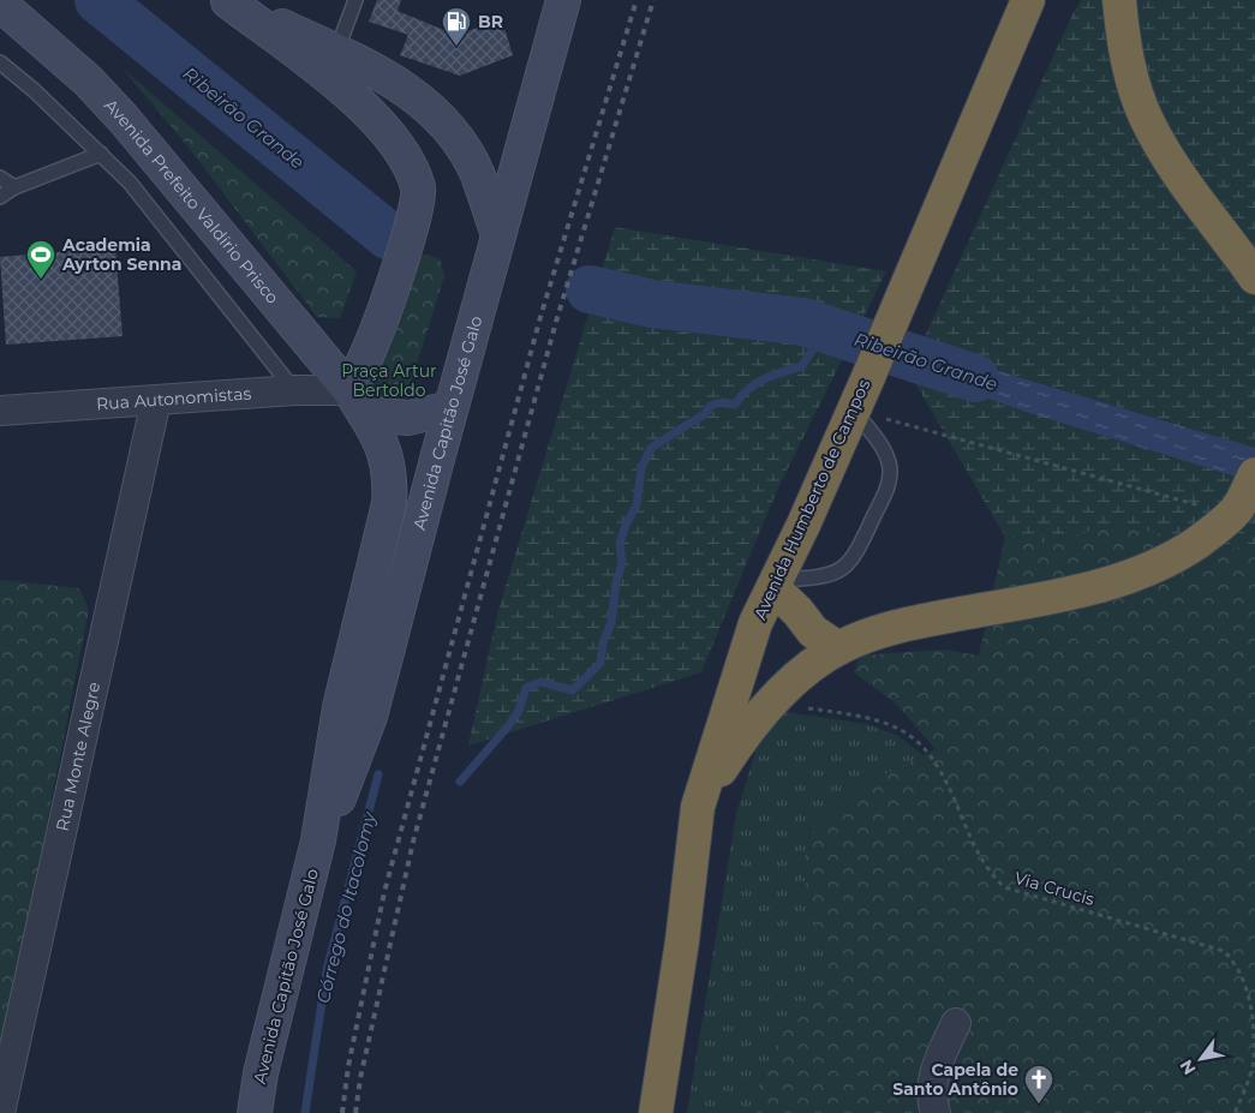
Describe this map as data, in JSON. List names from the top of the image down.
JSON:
{
  "streets": {
    "highway": ["Avenida Humberto de Campos"],
    "main road": ["Avenida Prefeito Valdírio Prisco", "Avenida Capitão José Galo"],
    "street": ["Rua Autonomistas", "Rua Monte Alegre"],
    "path": ["Via Crucis"]
  },
  "crossings": [
    ["Avenida Prefeito Valdírio Prisco", "Rua Autonomistas"],
    ["Avenida Prefeito Valdírio Prisco", "Avenida Capitão José Galo"],
    ["Rua Autonomistas", "Avenida Capitão José Galo"],
    ["Rua Autonomistas", "Rua Monte Alegre"]
  ],
  "water": ["Ribeirão Grande", "Córrego do Itacolomy"],
  "parks": ["Praça Artur Bertoldo"],
  "places": {
    "fuel station": ["BR"],
    "sports": ["Academia Ayrton Senna"],
    "church": ["Capela de Santo Antônio"]
  },
  "north": "bottom left"
}
